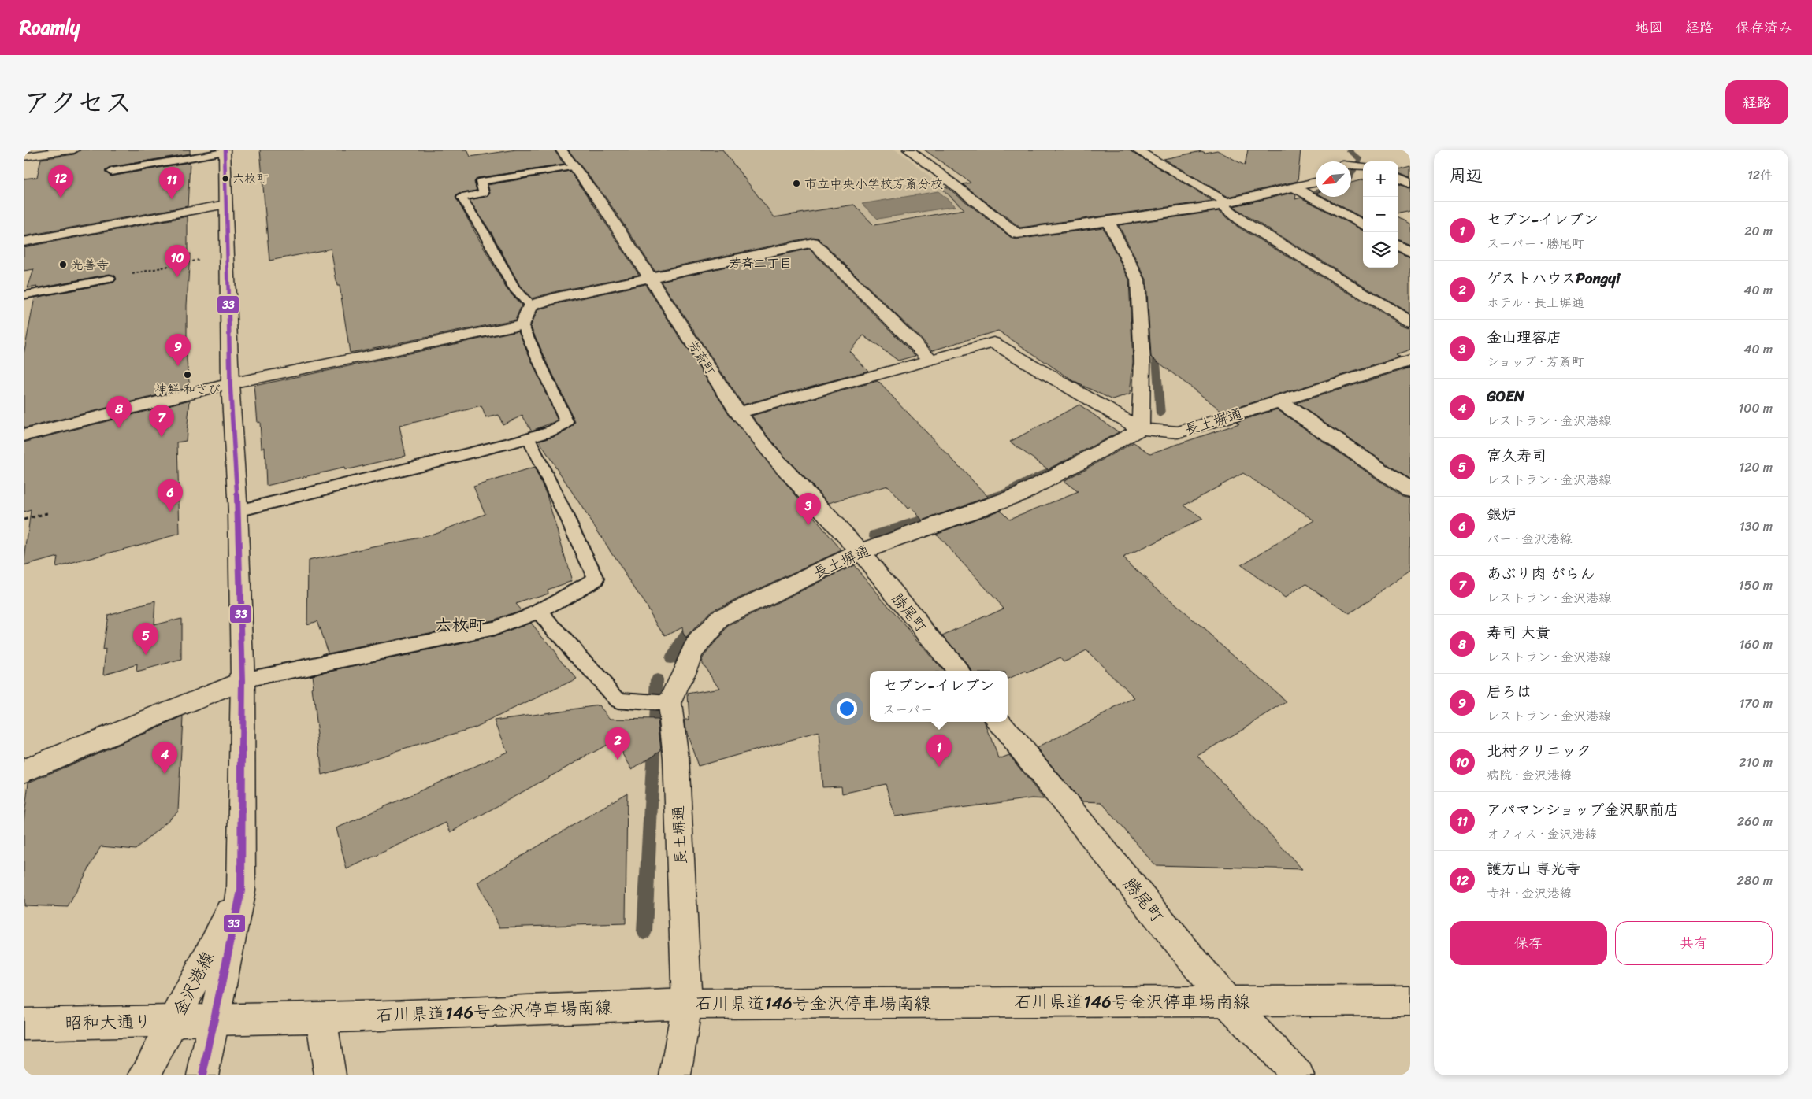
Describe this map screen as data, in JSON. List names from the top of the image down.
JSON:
{
  "streets": {
    "street": [
      "芳斎町",
      "長土塀通",
      "勝尾町",
      "金沢港線",
      "石川県道146号金沢停車場南線",
      "昭和大通り"
    ]
  },
  "crossings": [
    ["芳斎町", "長土塀通"],
    ["芳斎町", "勝尾町"],
    ["長土塀通", "勝尾町"],
    ["長土塀通", "石川県道146号金沢停車場南線"],
    ["勝尾町", "石川県道146号金沢停車場南線"],
    ["金沢港線", "石川県道146号金沢停車場南線"],
    ["金沢港線", "昭和大通り"],
    ["石川県道146号金沢停車場南線", "昭和大通り"]
  ],
  "districts": ["芳斉二丁目", "六枚町"],
  "places": [
    "六枚町",
    "市立中央小学校芳斎分校",
    "光善寺",
    "神鮮 和さび"
  ],
  "lines": ["transit line 33"],
  "north": "bottom left",
  "page": {
    "header": "Roamly",
    "nav": ["地図", "経路", "保存済み"],
    "title": "アクセス",
    "buttons": [
      "経路",
      ["保存", "共有"]
    ],
    "heading": ["周辺", "12件"],
    "map_buttons": ["+", "−"],
    "pins": [
      "12",
      "11",
      "10",
      "9",
      "8",
      "7",
      "6",
      "3",
      "5",
      "2",
      "1",
      "4"
    ],
    "list": [
      {
        "mark": "1",
        "name": "セブン-イレブン",
        "note": "スーパー · 勝尾町",
        "value": "20 m"
      },
      {
        "mark": "2",
        "name": "ゲストハウスPongyi",
        "note": "ホテル · 長土塀通",
        "value": "40 m"
      },
      {
        "mark": "3",
        "name": "金山理容店",
        "note": "ショップ · 芳斎町",
        "value": "40 m"
      },
      {
        "mark": "4",
        "name": "GOEN",
        "note": "レストラン · 金沢港線",
        "value": "100 m"
      },
      {
        "mark": "5",
        "name": "富久寿司",
        "note": "レストラン · 金沢港線",
        "value": "120 m"
      },
      {
        "mark": "6",
        "name": "銀炉",
        "note": "バー · 金沢港線",
        "value": "130 m"
      },
      {
        "mark": "7",
        "name": "あぶり肉 がらん",
        "note": "レストラン · 金沢港線",
        "value": "150 m"
      },
      {
        "mark": "8",
        "name": "寿司 大貴",
        "note": "レストラン · 金沢港線",
        "value": "160 m"
      },
      {
        "mark": "9",
        "name": "居ろは",
        "note": "レストラン · 金沢港線",
        "value": "170 m"
      },
      {
        "mark": "10",
        "name": "北村クリニック",
        "note": "病院 · 金沢港線",
        "value": "210 m"
      },
      {
        "mark": "11",
        "name": "アパマンショップ金沢駅前店",
        "note": "オフィス · 金沢港線",
        "value": "260 m"
      },
      {
        "mark": "12",
        "name": "護方山 専光寺",
        "note": "寺社 · 金沢港線",
        "value": "280 m"
      }
    ],
    "popup": ["セブン-イレブン", "スーパー"]
  }
}
